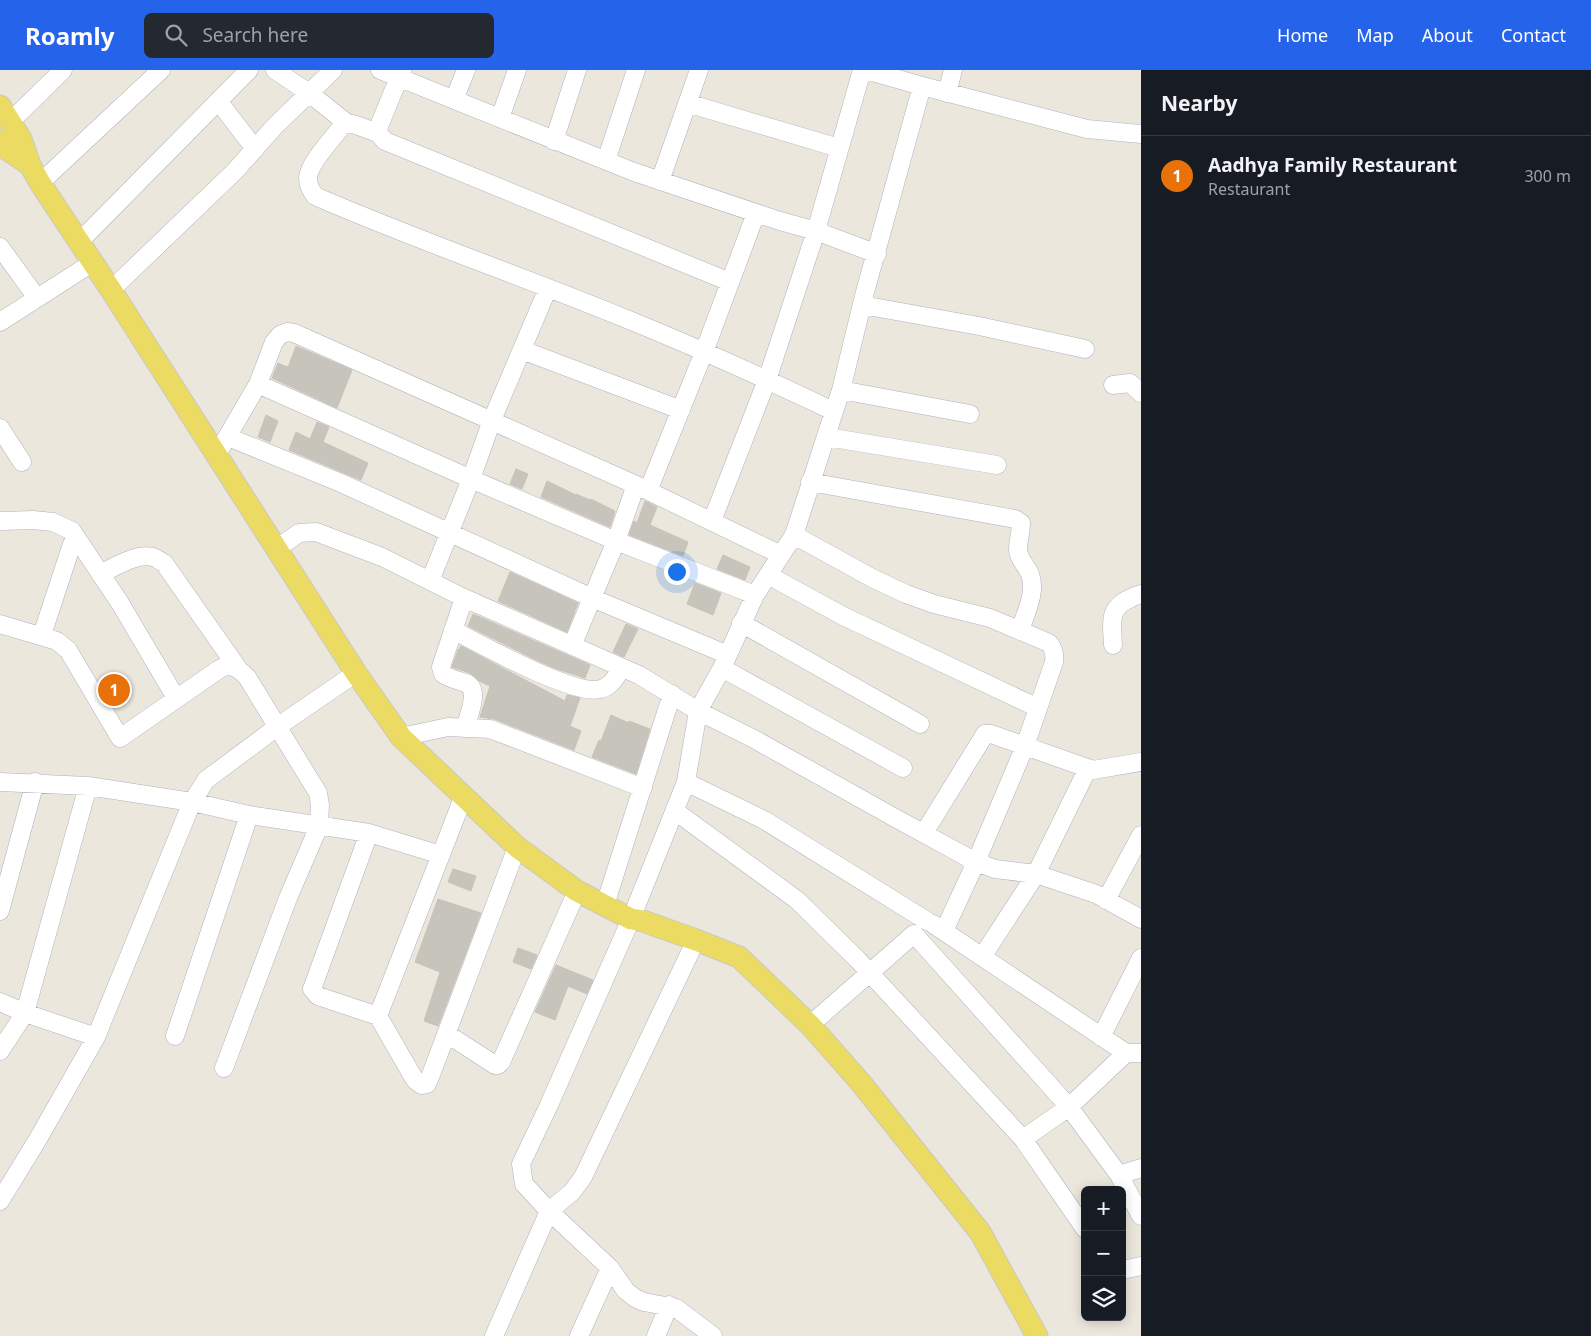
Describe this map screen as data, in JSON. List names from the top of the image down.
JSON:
{
  "page": {
    "header": "Roamly",
    "search": "Search here",
    "nav": [
      "Home",
      "Map",
      "About",
      "Contact"
    ],
    "heading": "Nearby",
    "list": [
      {
        "mark": "1",
        "name": "Aadhya Family Restaurant",
        "note": "Restaurant",
        "value": "300 m"
      }
    ],
    "pins": "1",
    "map_buttons": ["+", "−"]
  }
}
